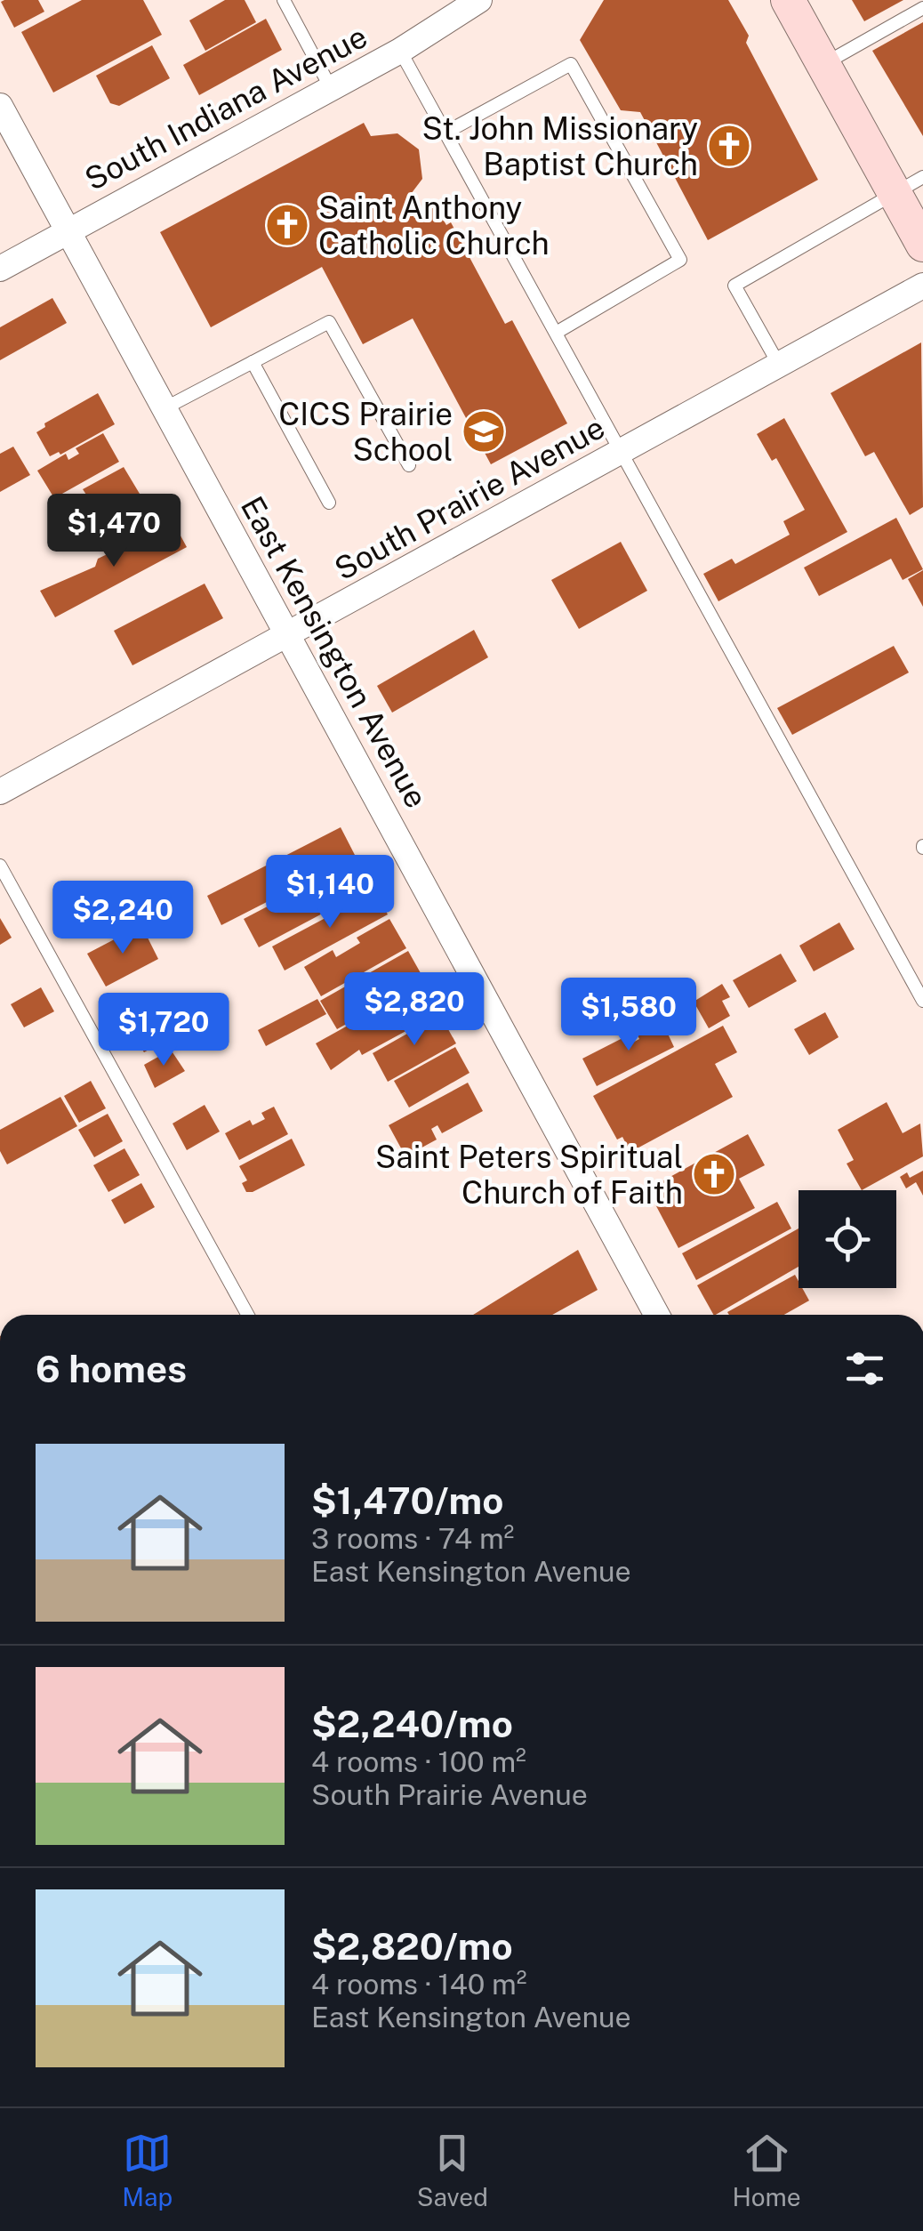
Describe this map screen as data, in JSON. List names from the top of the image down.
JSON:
{
  "streets": {
    "street": ["South Indiana Avenue", "South Prairie Avenue", "East Kensington Avenue"]
  },
  "crossings": [
    ["South Indiana Avenue", "East Kensington Avenue"],
    ["South Prairie Avenue", "East Kensington Avenue"]
  ],
  "places": {
    "church": ["St. John Missionary Baptist Church", "Saint Anthony Catholic Church", "Saint Peters Spiritual Church of Faith"],
    "school or university": ["CICS Prairie School"]
  },
  "page": {
    "price": [
      "$1,470",
      "$1,140",
      "$2,240",
      "$2,820",
      "$1,580",
      "$1,720"
    ],
    "heading": "6 homes",
    "list": [
      {
        "name": "$1,470/mo",
        "note": "3 rooms · 74 m² · East Kensington Avenue"
      },
      {
        "name": "$2,240/mo",
        "note": "4 rooms · 100 m² · South Prairie Avenue"
      },
      {
        "name": "$2,820/mo",
        "note": "4 rooms · 140 m² · East Kensington Avenue"
      }
    ],
    "tabs": ["Map", "Saved", "Home"]
  }
}
